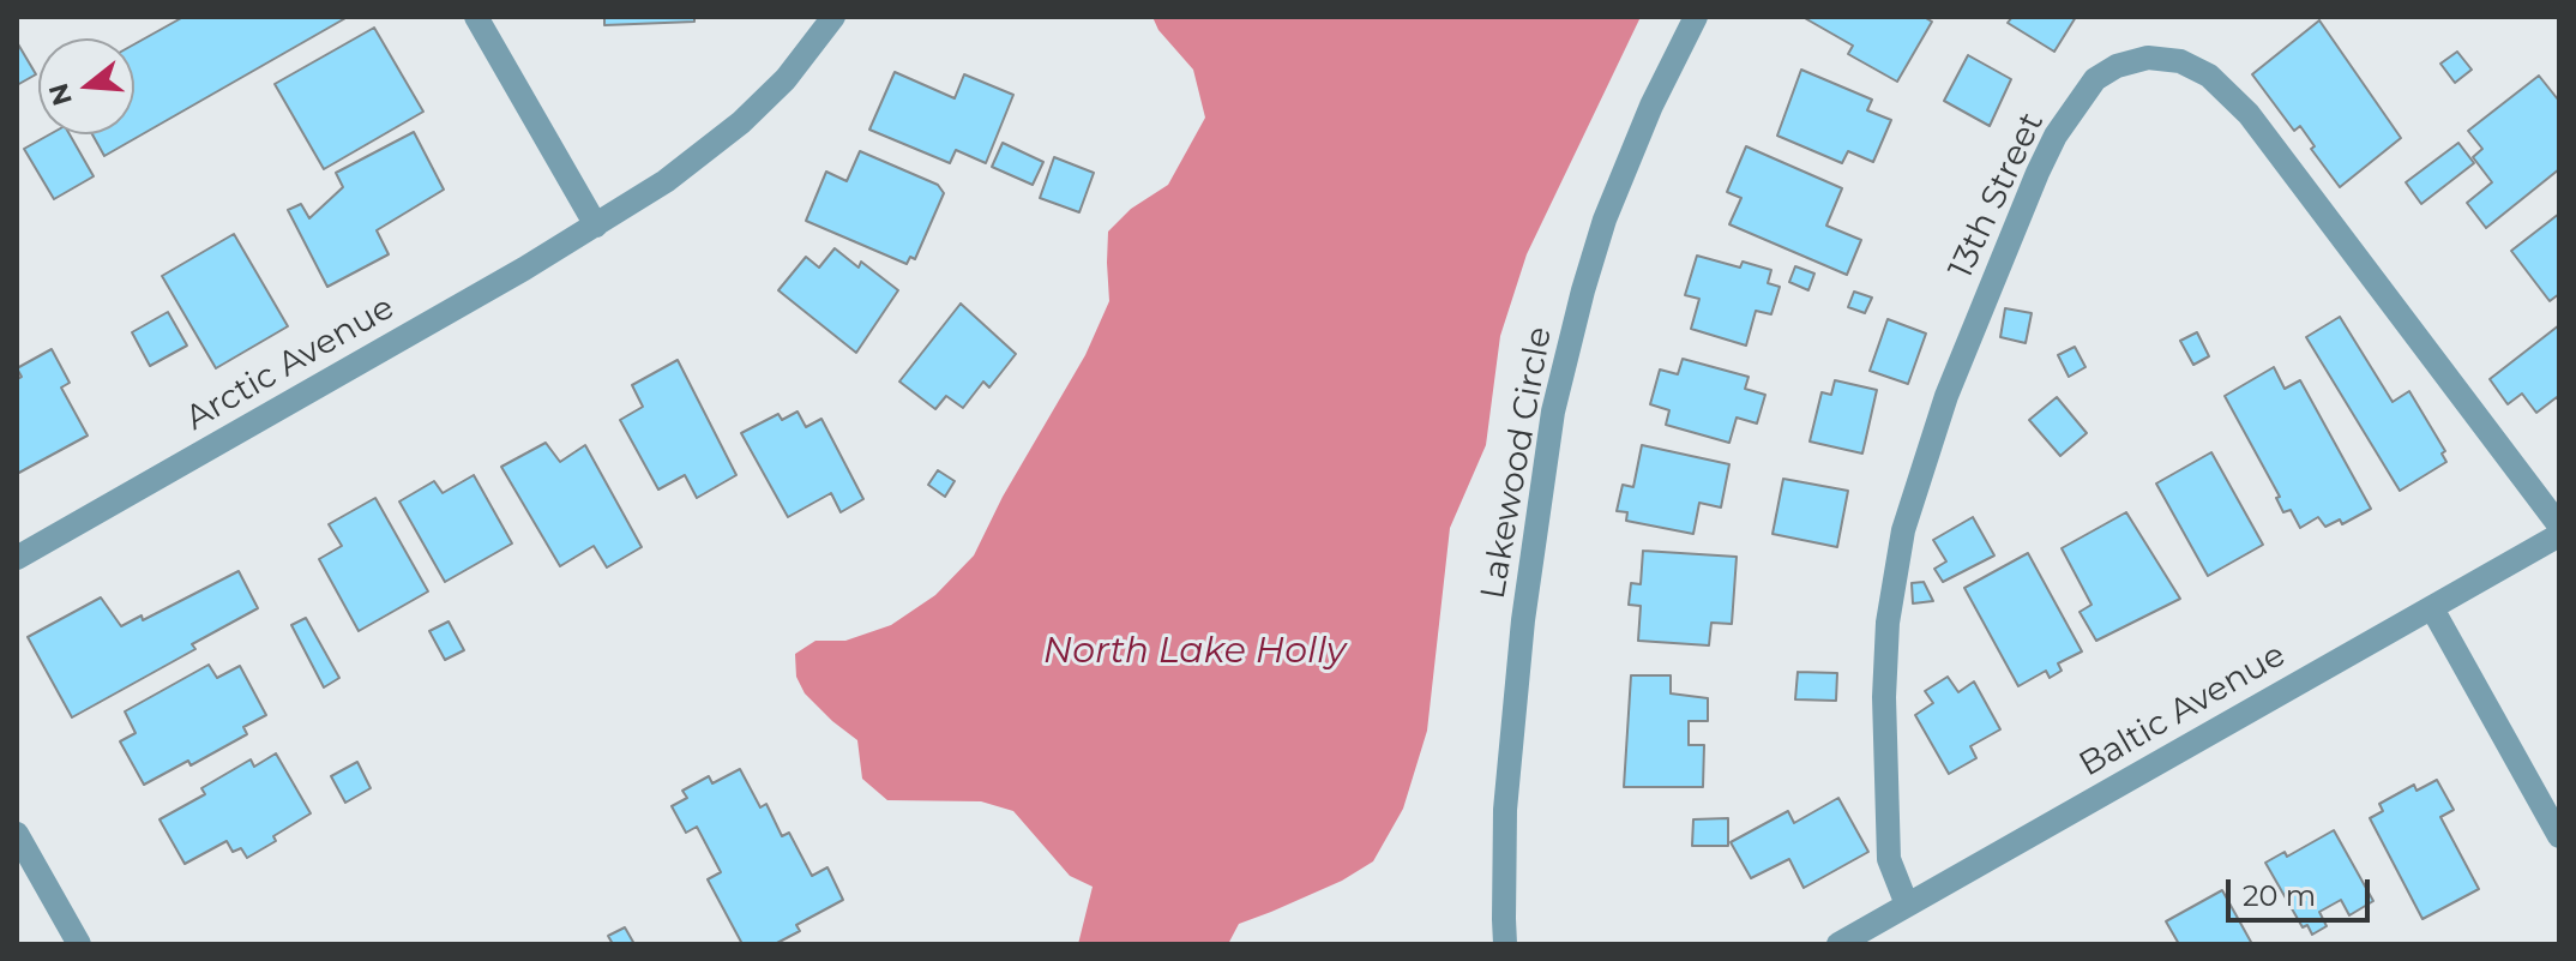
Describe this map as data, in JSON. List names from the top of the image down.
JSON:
{
  "streets": {
    "street": [
      "13th Street",
      "Arctic Avenue",
      "Lakewood Circle",
      "Baltic Avenue"
    ]
  },
  "crossings": [
    ["13th Street", "Baltic Avenue"]
  ],
  "water": ["North Lake Holly"],
  "scale_bar": "20 m",
  "north": "left"
}
